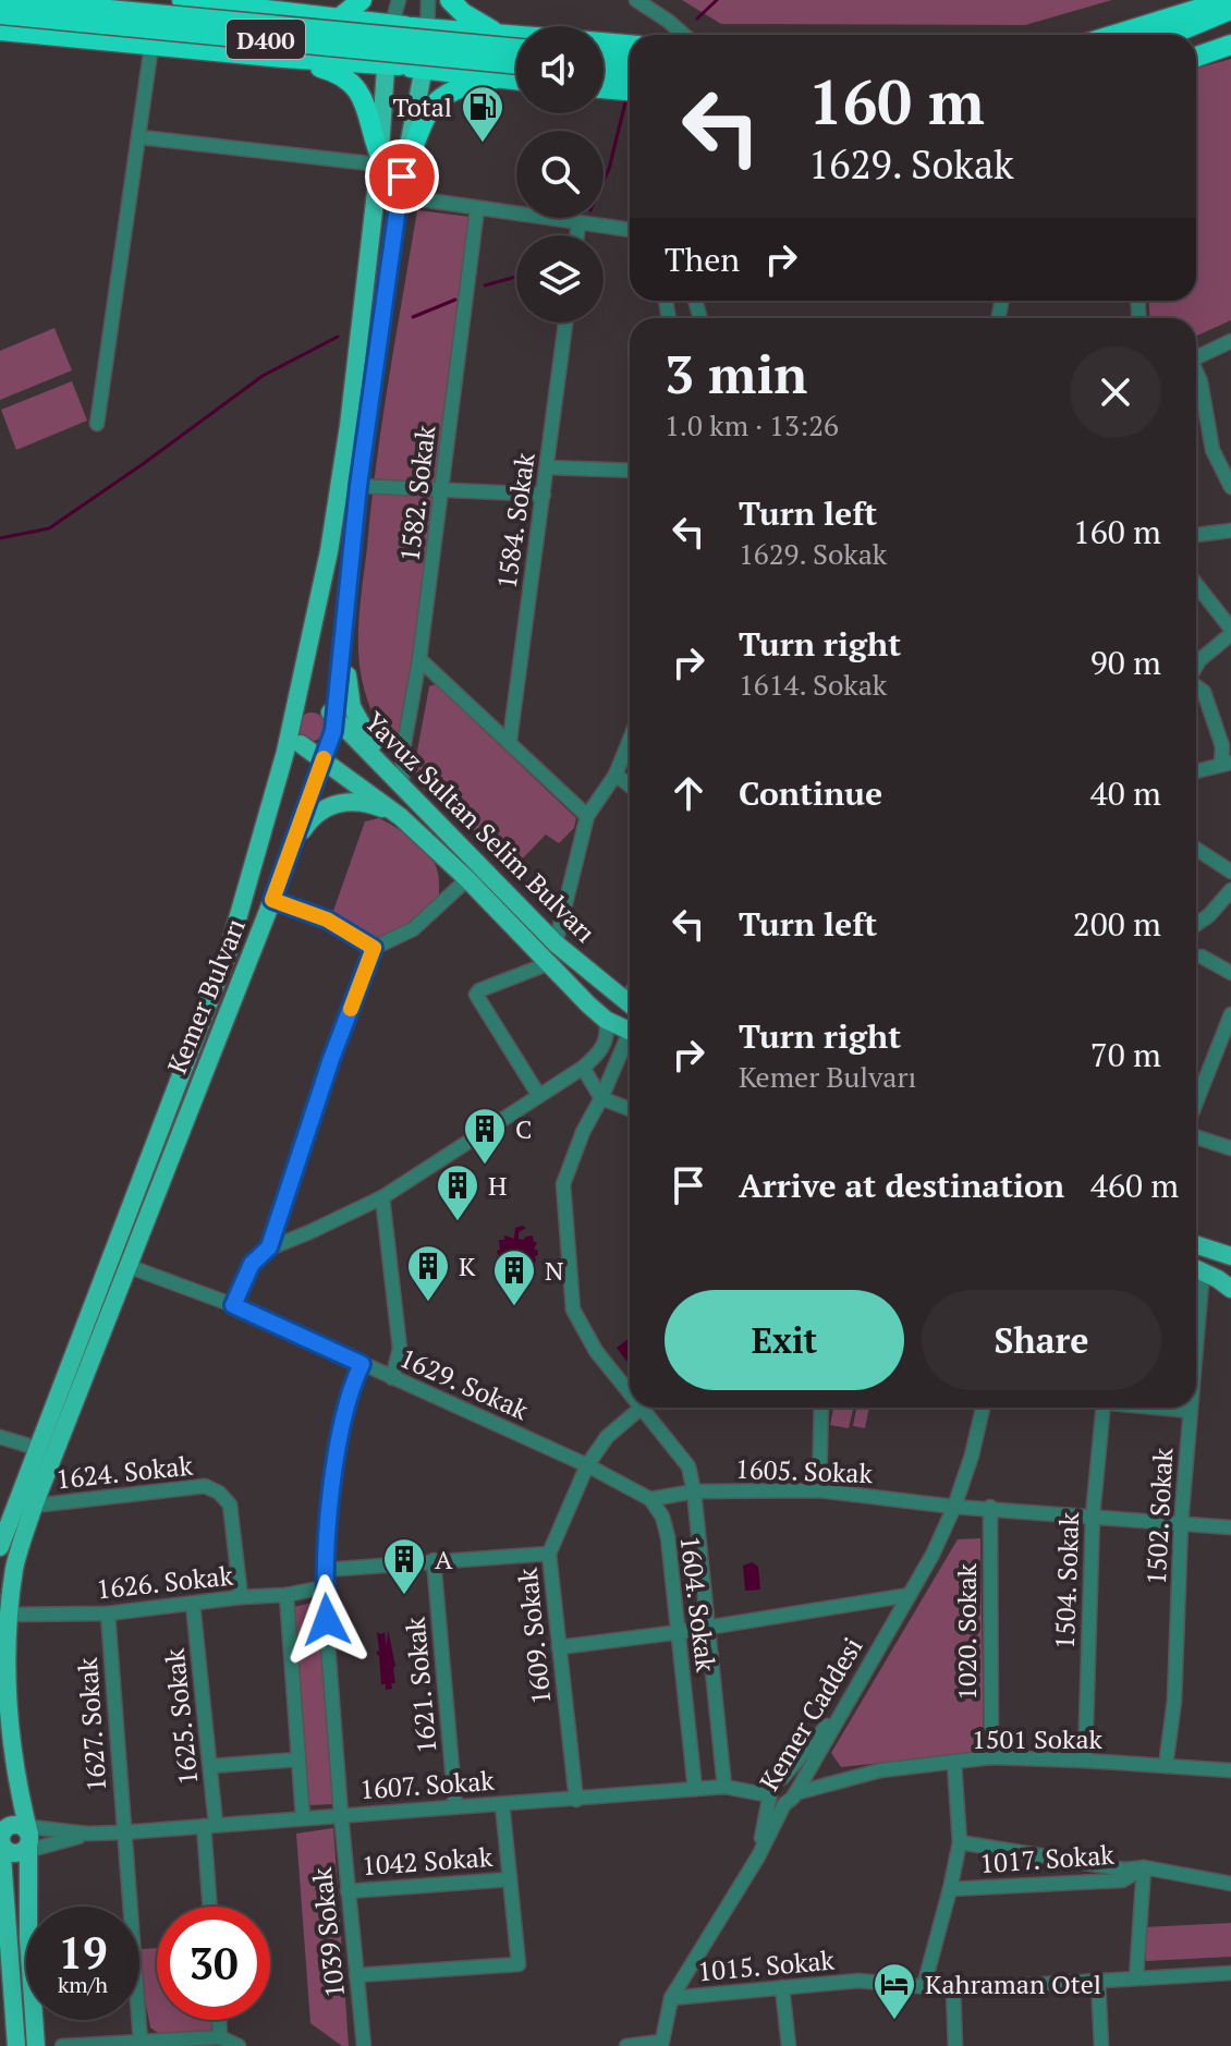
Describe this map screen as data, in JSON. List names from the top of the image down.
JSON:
{
  "streets": {
    "highway": ["D400"],
    "main road": ["Yavuz Sultan Selim Bulvarı", "Kemer Bulvarı"],
    "street": [
      "1582. Sokak",
      "1584. Sokak",
      "1629. Sokak",
      "1605. Sokak",
      "1624. Sokak",
      "1502. Sokak",
      "1504. Sokak",
      "1626. Sokak",
      "1604. Sokak",
      "1020. Sokak",
      "1609. Sokak",
      "1621. Sokak",
      "Kemer Caddesi",
      "1625. Sokak",
      "1627. Sokak",
      "1501 Sokak",
      "1607. Sokak",
      "1017. Sokak",
      "1042 Sokak",
      "1039 Sokak",
      "1015. Sokak"
    ]
  },
  "crossings": [
    ["1582. Sokak", "Yavuz Sultan Selim Bulvarı"],
    ["Yavuz Sultan Selim Bulvarı", "Kemer Bulvarı"],
    ["Kemer Bulvarı", "1629. Sokak"],
    ["Kemer Bulvarı", "1624. Sokak"],
    ["Kemer Bulvarı", "1626. Sokak"],
    ["Kemer Bulvarı", "1607. Sokak"],
    ["1629. Sokak", "1609. Sokak"],
    ["1629. Sokak", "1039 Sokak"],
    ["1605. Sokak", "1502. Sokak"],
    ["1605. Sokak", "1504. Sokak"],
    ["1605. Sokak", "1604. Sokak"],
    ["1605. Sokak", "1020. Sokak"],
    ["1605. Sokak", "Kemer Caddesi"],
    ["1624. Sokak", "1626. Sokak"],
    ["1502. Sokak", "1501 Sokak"],
    ["1504. Sokak", "1501 Sokak"],
    ["1626. Sokak", "1625. Sokak"],
    ["1626. Sokak", "1627. Sokak"],
    ["1626. Sokak", "1039 Sokak"],
    ["1604. Sokak", "1607. Sokak"],
    ["1020. Sokak", "1501 Sokak"],
    ["1609. Sokak", "1607. Sokak"],
    ["1621. Sokak", "1607. Sokak"],
    ["Kemer Caddesi", "1501 Sokak"],
    ["Kemer Caddesi", "1015. Sokak"],
    ["1625. Sokak", "1607. Sokak"],
    ["1627. Sokak", "1607. Sokak"],
    ["1607. Sokak", "1039 Sokak"],
    ["1042 Sokak", "1039 Sokak"]
  ],
  "places": {
    "fuel station": ["Total"],
    "building": [
      "C",
      "H",
      "K",
      "N",
      "A"
    ],
    "hotel": ["Kahraman Otel"]
  },
  "page": {
    "turn": ["160 m", "1629. Sokak"],
    "then": "Then",
    "heading": ["3 min", "1.0 km · 13:26"],
    "list": [
      {
        "name": "Turn left",
        "note": "1629. Sokak",
        "value": "160 m"
      },
      {
        "name": "Turn right",
        "note": "1614. Sokak",
        "value": "90 m"
      },
      {
        "name": "Continue",
        "value": "40 m"
      },
      {
        "name": "Turn left",
        "value": "200 m"
      },
      {
        "name": "Turn right",
        "note": "Kemer Bulvarı",
        "value": "70 m"
      },
      {
        "name": "Arrive at destination",
        "value": "460 m"
      }
    ],
    "buttons": ["Exit", "Share"],
    "speed": "19 km/h",
    "limit": "30"
  }
}
